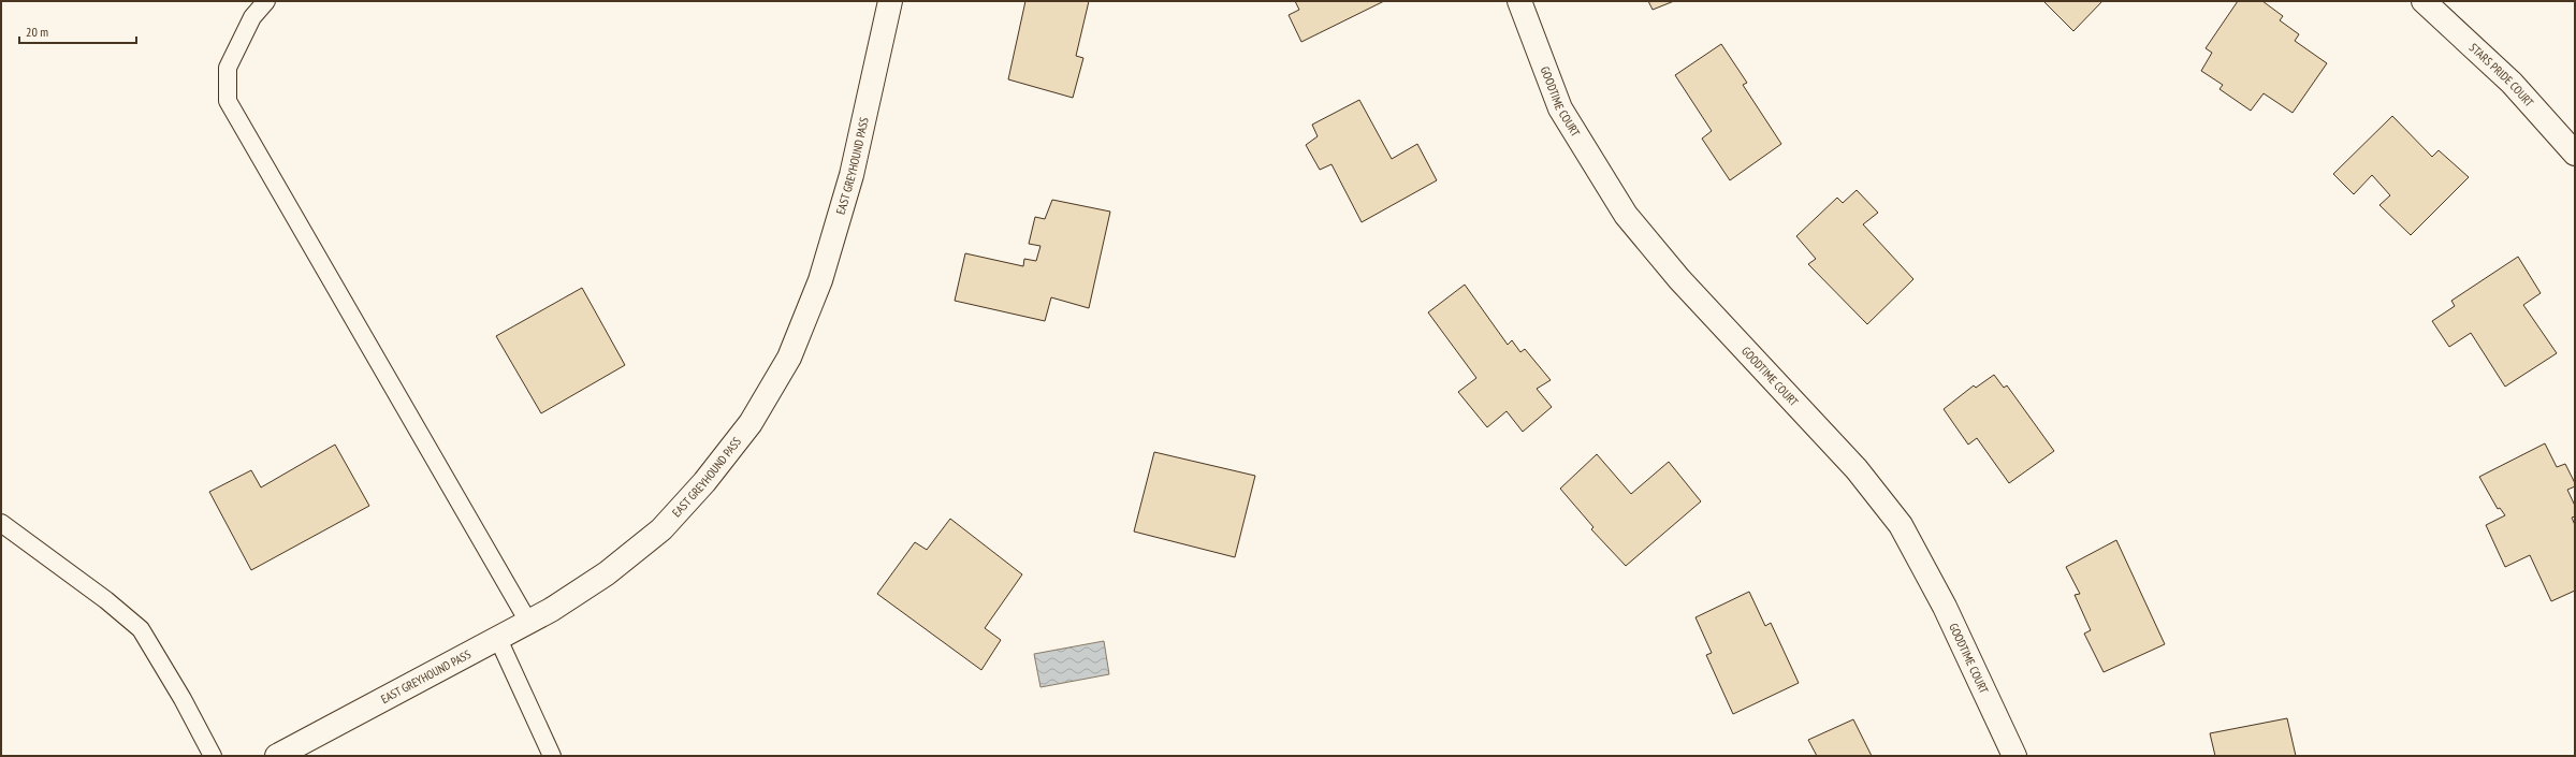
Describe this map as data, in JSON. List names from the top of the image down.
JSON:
{
  "streets": {
    "street": ["STARS PRIDE COURT", "GOODTIME COURT", "EAST GREYHOUND PASS"]
  },
  "scale_bar": "20 m"
}
